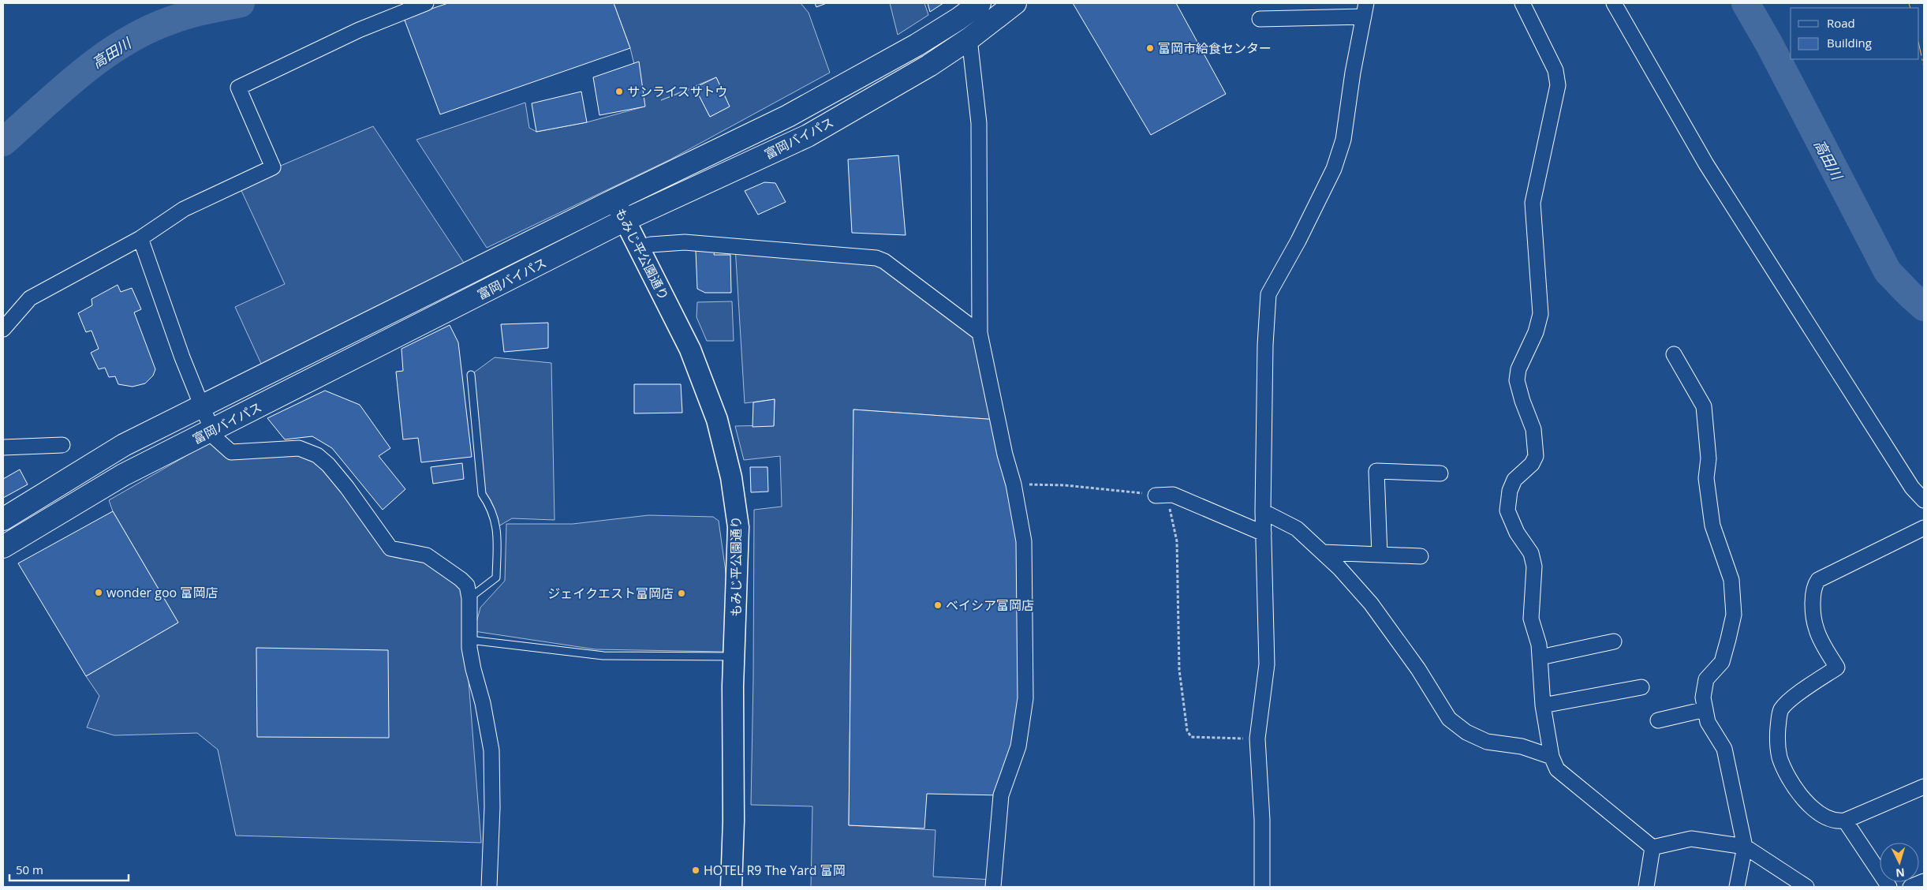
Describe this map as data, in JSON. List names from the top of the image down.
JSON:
{
  "streets": {
    "highway": ["富岡バイパス"],
    "street": ["もみじ平公園通り"]
  },
  "crossings": [
    ["富岡バイパス", "もみじ平公園通り"]
  ],
  "water": ["高田川"],
  "places": [
    "富岡市給食センター",
    "サンライスサトウ",
    "wonder goo 富岡店",
    "ジェイクエスト富岡店",
    "ベイシア富岡店",
    "HOTEL R9 The Yard 富岡"
  ],
  "legend": ["Road", "Building"],
  "scale_bar": "50 m",
  "north": "bottom"
}
